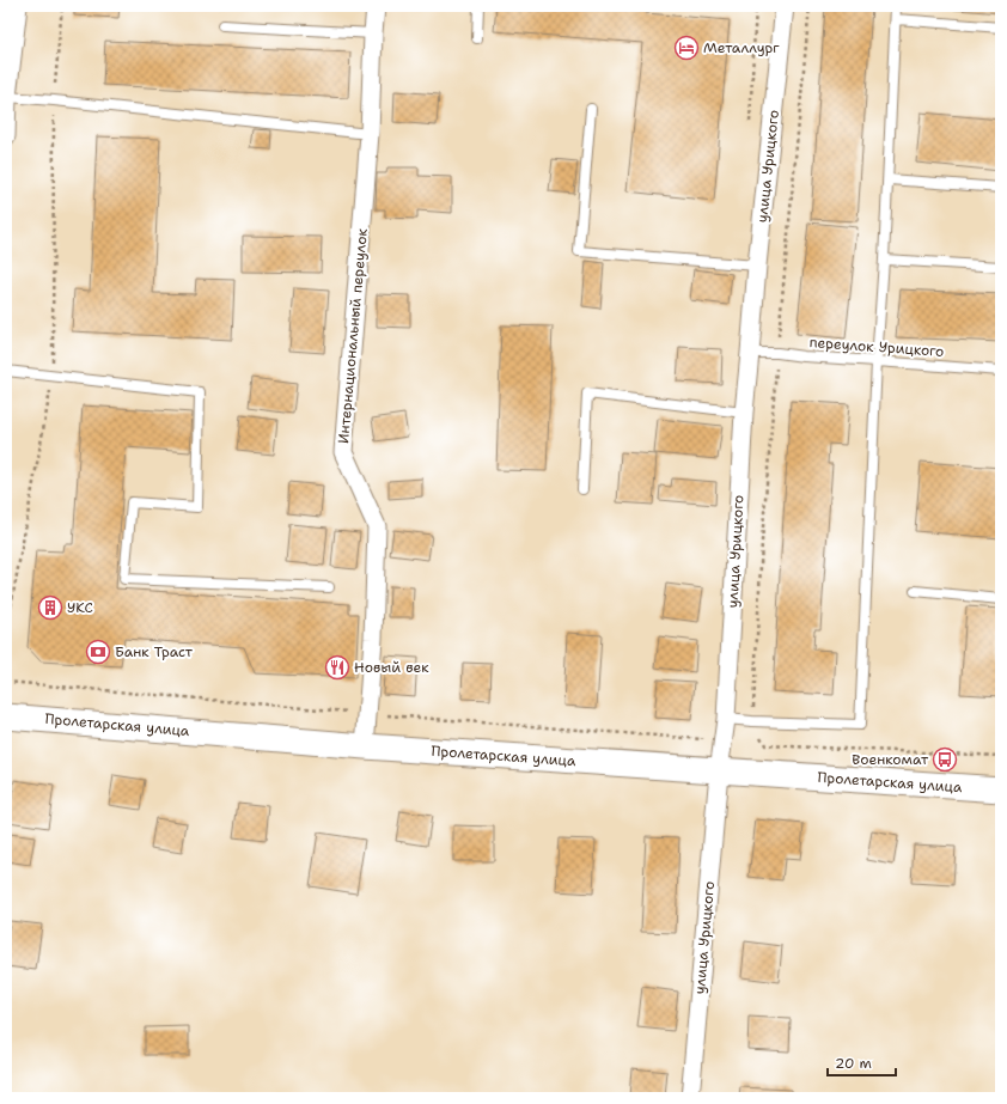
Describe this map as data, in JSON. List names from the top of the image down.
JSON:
{
  "streets": {
    "main road": ["Пролетарская улица"],
    "street": ["улица Урицкого", "Интернациональный переулок"],
    "lane": ["переулок Урицкого"]
  },
  "crossings": [
    ["улица Урицкого", "переулок Урицкого"],
    ["улица Урицкого", "Пролетарская улица"],
    ["Интернациональный переулок", "Пролетарская улица"]
  ],
  "places": {
    "hotel": ["Металлург"],
    "building": ["УКС"],
    "bank": ["Банк Траст"],
    "restaurant": ["Новый век"],
    "bus stop": ["Военкомат"]
  },
  "scale_bar": "20 m"
}
